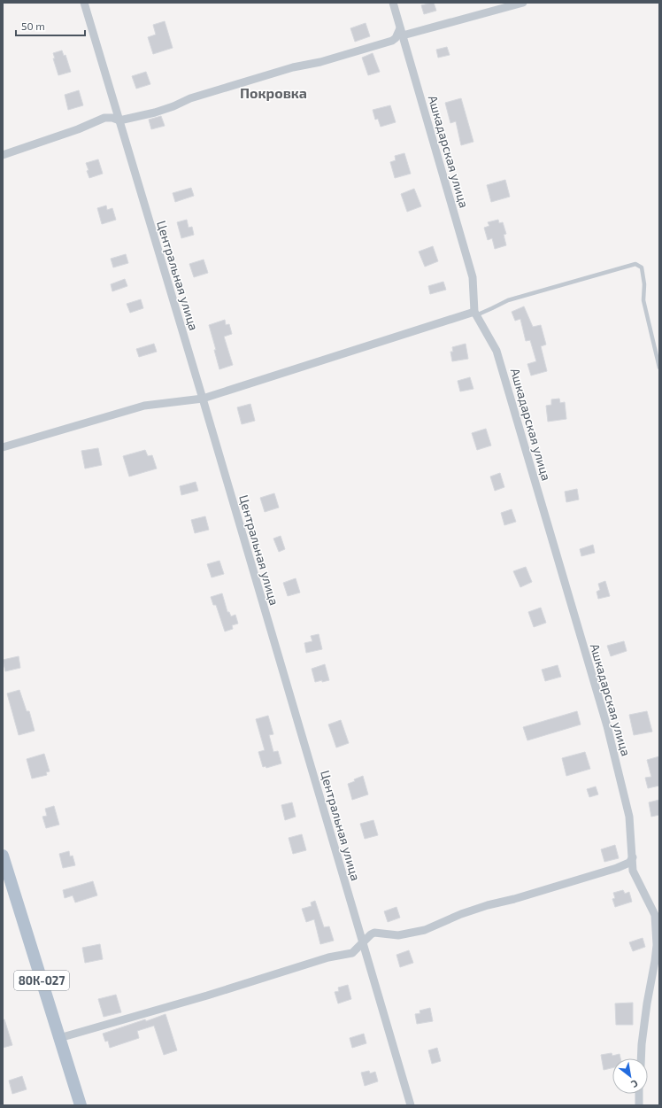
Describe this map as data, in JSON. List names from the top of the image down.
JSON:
{
  "streets": {
    "main road": ["80К-027"],
    "street": ["Ашкадарская улица", "Центральная улица"]
  },
  "districts": ["Покровка"],
  "scale_bar": "50 m",
  "north": "bottom right"
}
